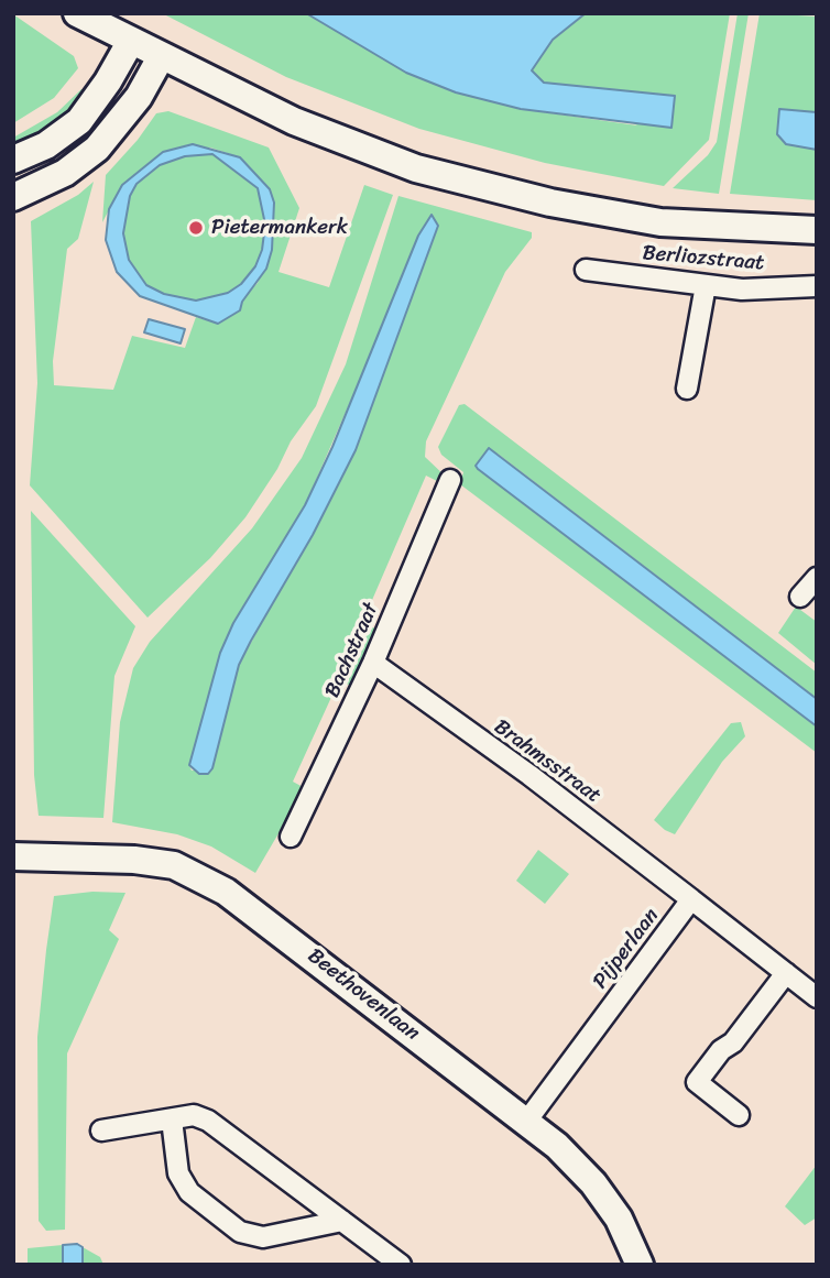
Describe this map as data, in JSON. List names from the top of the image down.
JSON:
{
  "streets": {
    "street": [
      "Berliozstraat",
      "Bachstraat",
      "Brahmsstraat",
      "Pijperlaan",
      "Beethovenlaan"
    ]
  },
  "crossings": [
    ["Bachstraat", "Brahmsstraat"],
    ["Brahmsstraat", "Pijperlaan"],
    ["Pijperlaan", "Beethovenlaan"]
  ],
  "places": ["Pietermankerk"]
}
